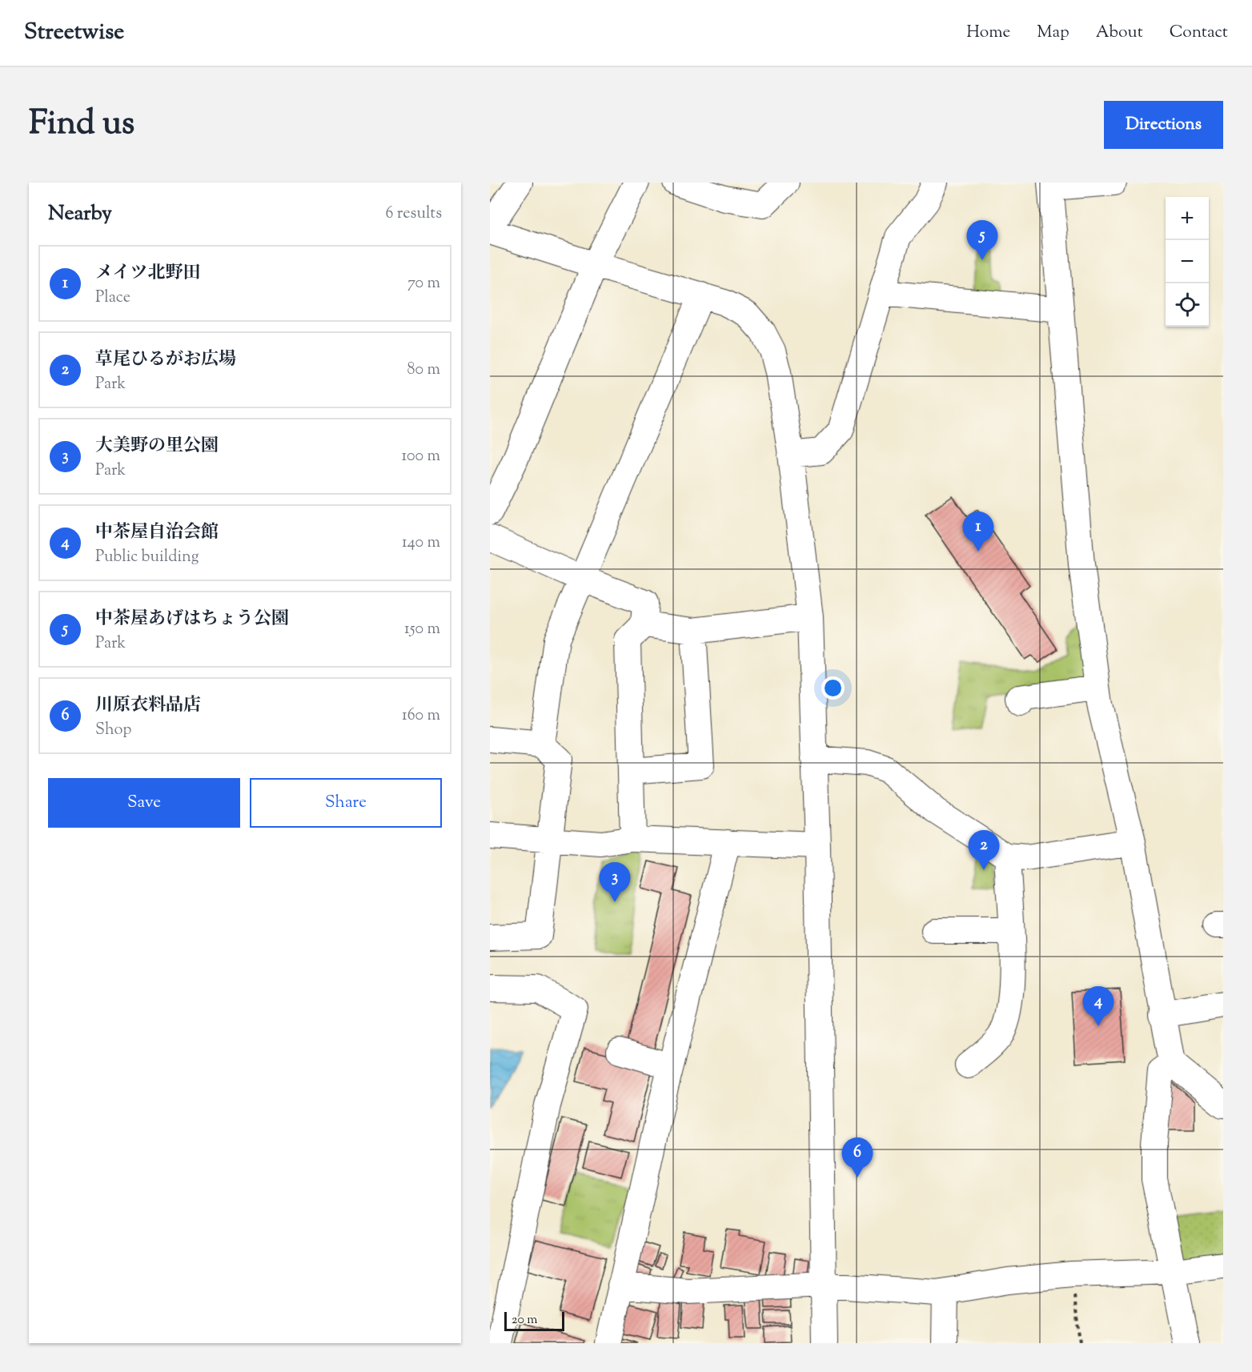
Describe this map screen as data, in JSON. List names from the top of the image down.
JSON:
{
  "scale_bar": "20 m",
  "page": {
    "header": "Streetwise",
    "nav": [
      "Home",
      "Map",
      "About",
      "Contact"
    ],
    "title": "Find us",
    "buttons": [
      "Directions",
      ["Save", "Share"]
    ],
    "heading": ["Nearby", "6 results"],
    "map_buttons": ["+", "−"],
    "pins": [
      "5",
      "1",
      "2",
      "3",
      "4",
      "6"
    ],
    "list": [
      {
        "mark": "1",
        "name": "メイツ北野田",
        "note": "Place",
        "value": "70 m"
      },
      {
        "mark": "2",
        "name": "草尾ひるがお広場",
        "note": "Park",
        "value": "80 m"
      },
      {
        "mark": "3",
        "name": "大美野の里公園",
        "note": "Park",
        "value": "100 m"
      },
      {
        "mark": "4",
        "name": "中茶屋自治会館",
        "note": "Public building",
        "value": "140 m"
      },
      {
        "mark": "5",
        "name": "中茶屋あげはちょう公園",
        "note": "Park",
        "value": "150 m"
      },
      {
        "mark": "6",
        "name": "川原衣料品店",
        "note": "Shop",
        "value": "160 m"
      }
    ],
    "scale": "20 m"
  }
}
